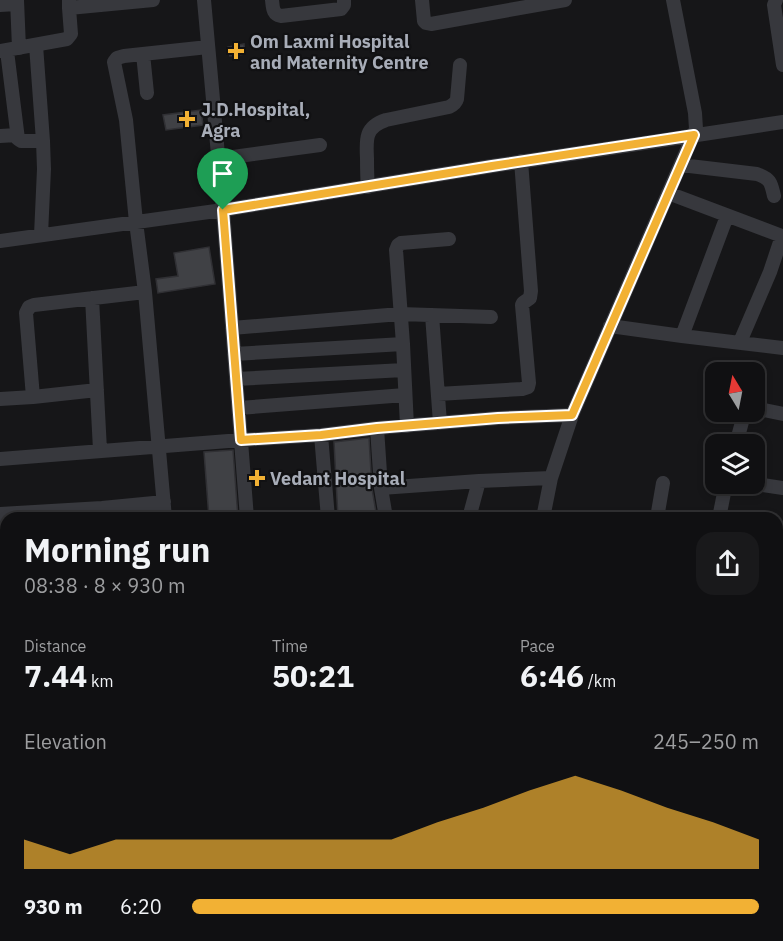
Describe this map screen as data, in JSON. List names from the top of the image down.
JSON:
{
  "places": {
    "health": ["Om Laxmi Hospital and Maternity Centre", "J.D.Hospital, Agra", "Vedant Hospital"]
  },
  "north": "top",
  "page": {
    "heading": ["Morning run", "08:38 · 8 × 930 m"],
    "stats": [
      ["Distance", "7.44 km"],
      ["Time", "50:21"],
      ["Pace", "6:46 /km"]
    ],
    "chart": ["Elevation", "245–250 m"],
    "list": [
      {
        "name": "930 m",
        "note": "6:20"
      }
    ]
  }
}
